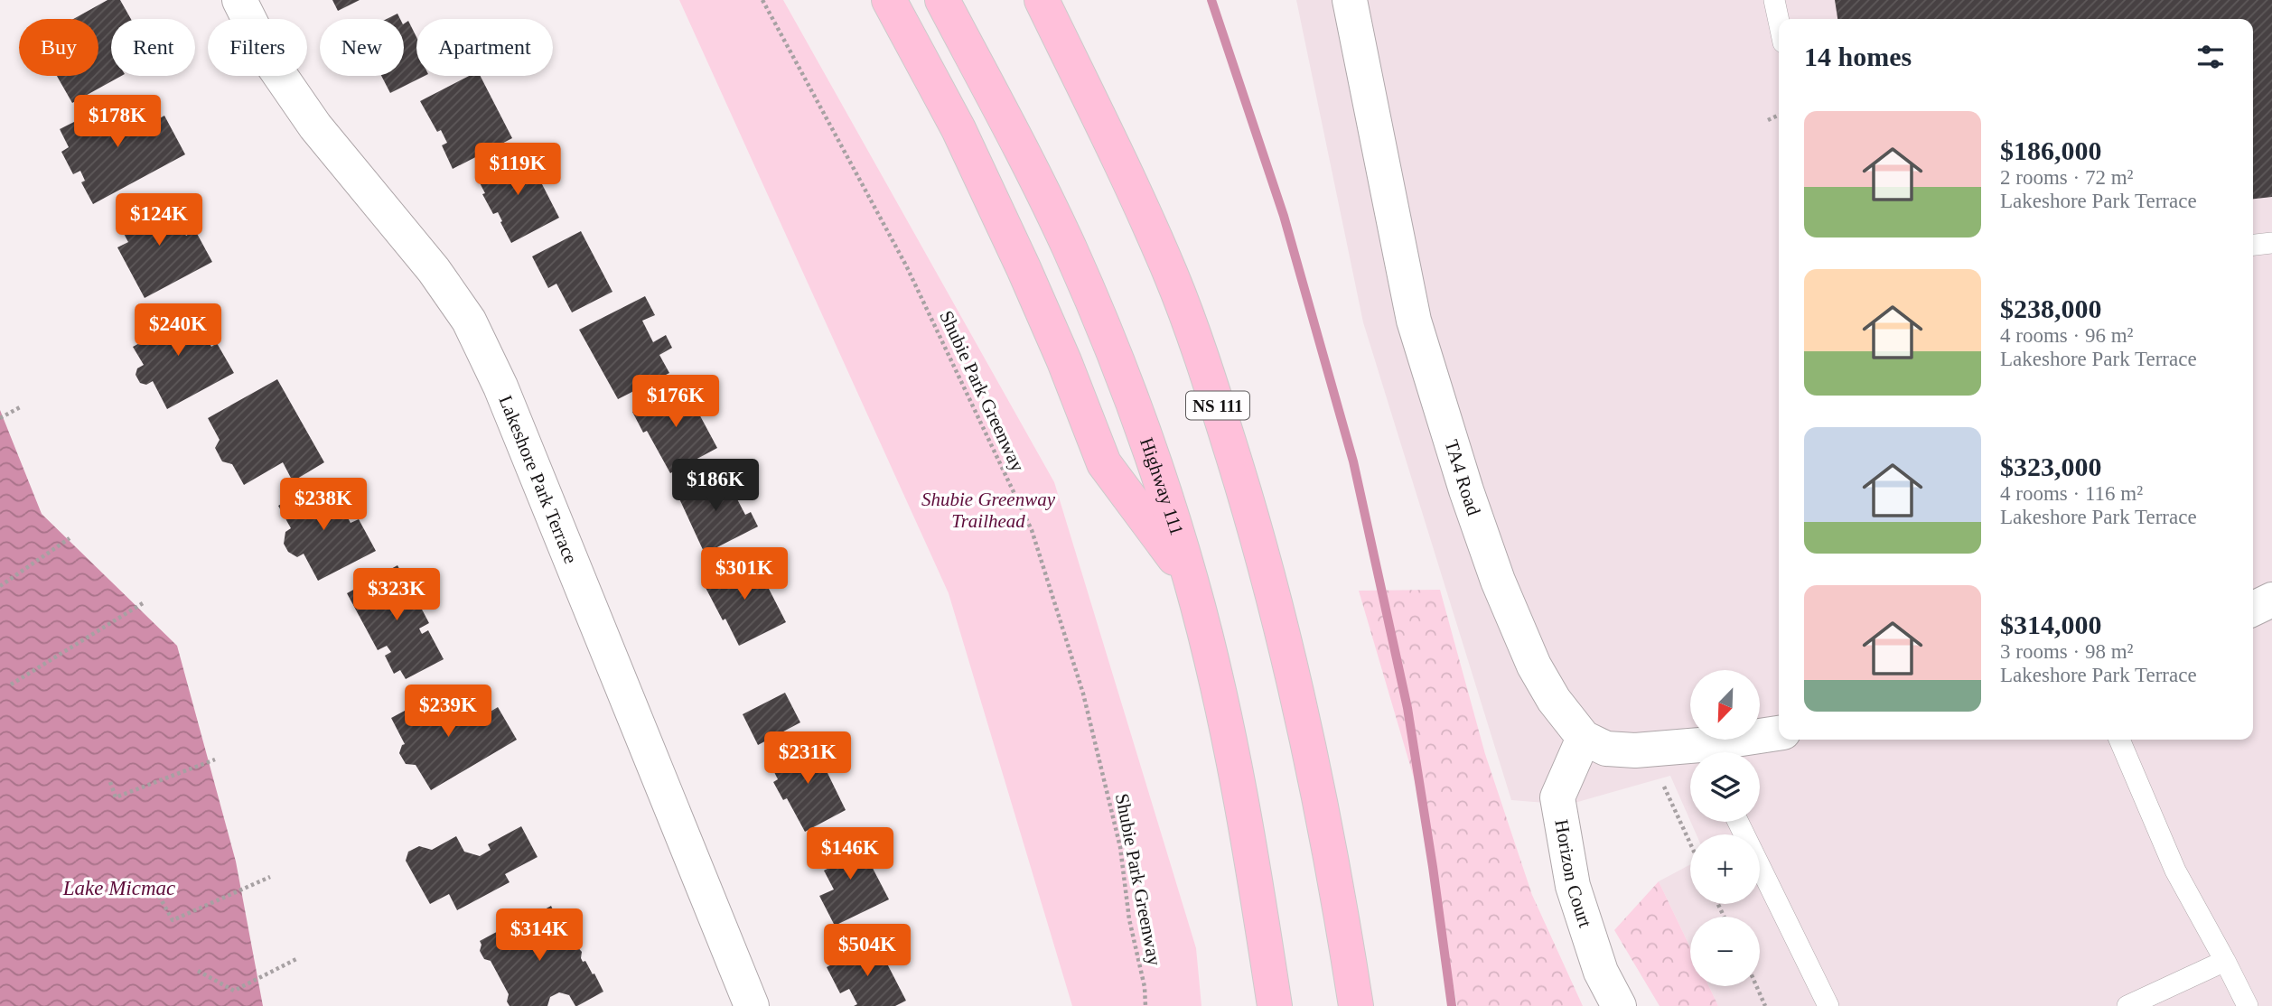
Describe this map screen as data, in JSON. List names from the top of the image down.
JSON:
{
  "streets": {
    "highway": ["NS 111", "Highway 111"],
    "street": ["TA4 Road", "Lakeshore Park Terrace", "Horizon Court"],
    "path": ["Shubie Park Greenway"]
  },
  "crossings": [
    ["TA4 Road", "Horizon Court"]
  ],
  "water": ["Lake Micmac"],
  "parks": ["Shubie Greenway Trailhead"],
  "north": "bottom left",
  "page": {
    "chip": [
      "Buy",
      "Rent",
      "Filters",
      "New",
      "Apartment"
    ],
    "heading": "14 homes",
    "price": [
      "$178K",
      "$119K",
      "$124K",
      "$240K",
      "$176K",
      "$186K",
      "$238K",
      "$301K",
      "$323K",
      "$239K",
      "$231K",
      "$146K",
      "$314K",
      "$504K"
    ],
    "list": [
      {
        "name": "$186,000",
        "note": "2 rooms · 72 m² · Lakeshore Park Terrace"
      },
      {
        "name": "$238,000",
        "note": "4 rooms · 96 m² · Lakeshore Park Terrace"
      },
      {
        "name": "$323,000",
        "note": "4 rooms · 116 m² · Lakeshore Park Terrace"
      },
      {
        "name": "$314,000",
        "note": "3 rooms · 98 m² · Lakeshore Park Terrace"
      }
    ],
    "map_buttons": ["+", "−"]
  }
}
